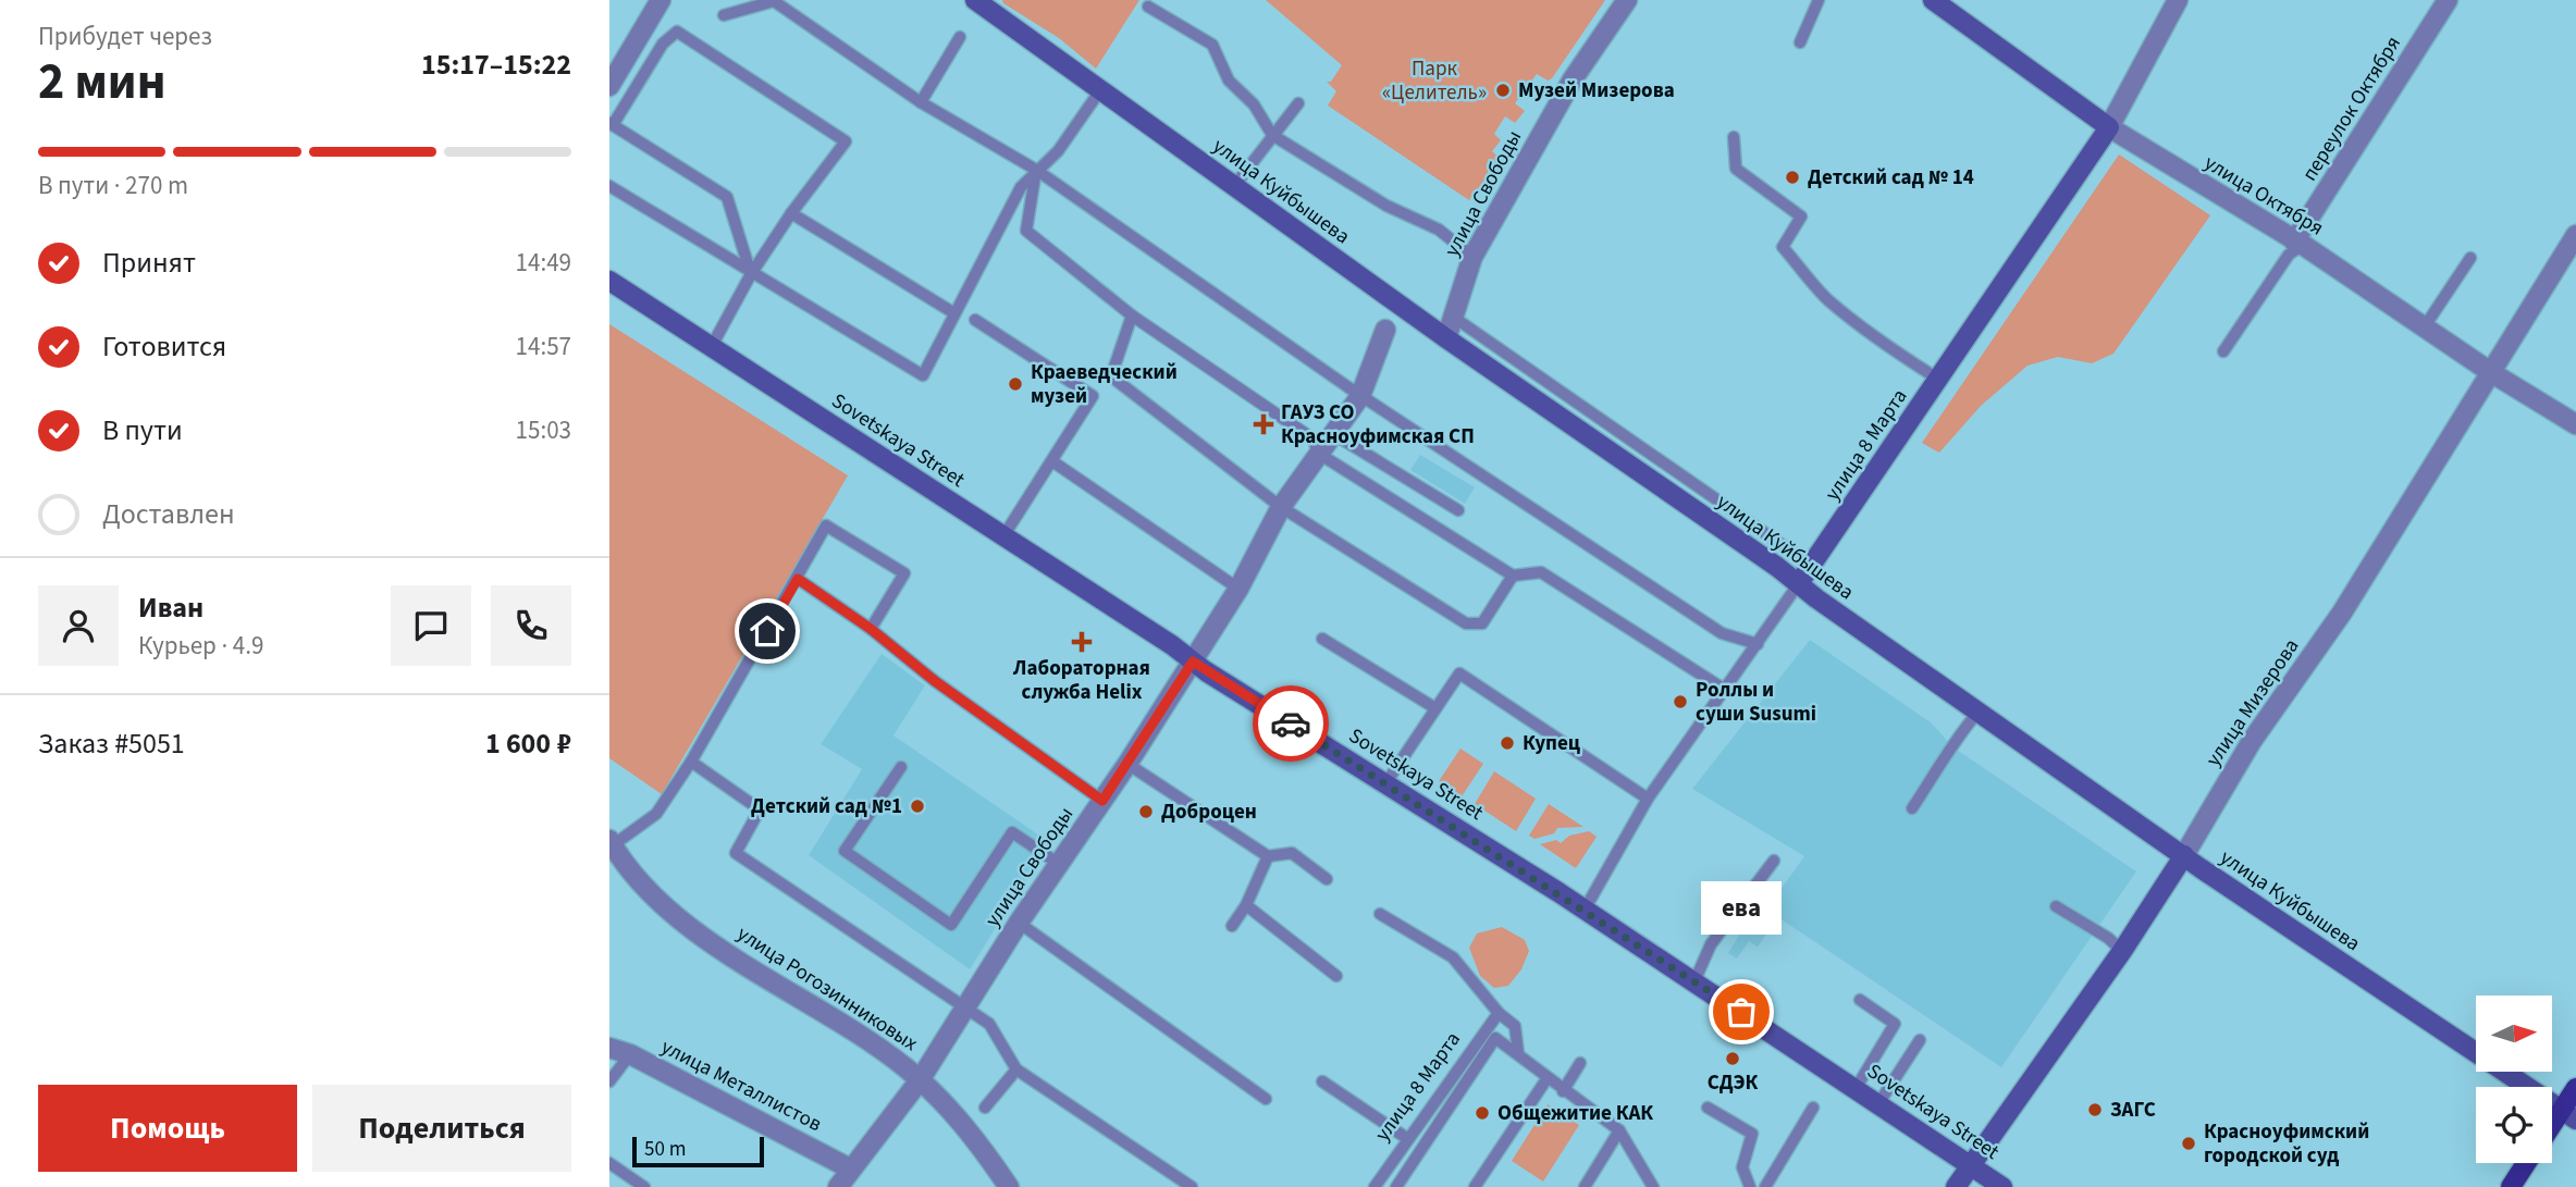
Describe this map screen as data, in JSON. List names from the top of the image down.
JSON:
{
  "streets": {
    "main road": [
      "улица Куйбышева",
      "улица Октября",
      "Sovetskaya Street",
      "улица 8 Марта",
      "улица Мизерова"
    ],
    "street": [
      "переулок Октября",
      "улица Свободы",
      "улица Рогозинниковых",
      "улица Металлистов"
    ]
  },
  "crossings": [
    ["переулок Октября", "улица Октября"],
    ["улица Куйбышева", "улица Свободы"],
    ["улица Куйбышева", "улица 8 Марта"],
    ["улица Куйбышева", "улица Мизерова"],
    ["улица Свободы", "Sovetskaya Street"],
    ["улица Свободы", "улица Рогозинниковых"],
    ["улица Свободы", "улица Металлистов"],
    ["улица Октября", "улица 8 Марта"],
    ["улица Октября", "улица Мизерова"],
    ["Sovetskaya Street", "улица 8 Марта"],
    ["Sovetskaya Street", "улица Мизерова"]
  ],
  "parks": ["Парк «Целитель»"],
  "places": {
    "other": [
      "Музей Мизерова",
      "Детский сад № 14",
      "Краеведческий музей",
      "Роллы и суши Susumi",
      "Купец",
      "Детский сад №1",
      "Доброцен",
      "ева",
      "СДЭК",
      "ЗАГС",
      "Общежитие КАК",
      "Красноуфимский городской суд"
    ],
    "health": ["ГАУЗ СО Красноуфимская СП", "Лабораторная служба Helix"]
  },
  "scale_bar": "50 m",
  "north": "right",
  "page": {
    "heading": ["2 мин", "Прибудет через", "15:17–15:22"],
    "panel": [
      "Иван",
      "Курьер · 4.9",
      "Заказ #5051",
      "1 600 ₽"
    ],
    "bar": "В пути · 270 m",
    "list": [
      ["Принят", "14:49"],
      ["Готовится", "14:57"],
      ["В пути", "15:03"],
      "Доставлен"
    ],
    "bubble": "ева",
    "buttons": ["Помощь", "Поделиться"],
    "scale": "50 m"
  }
}
